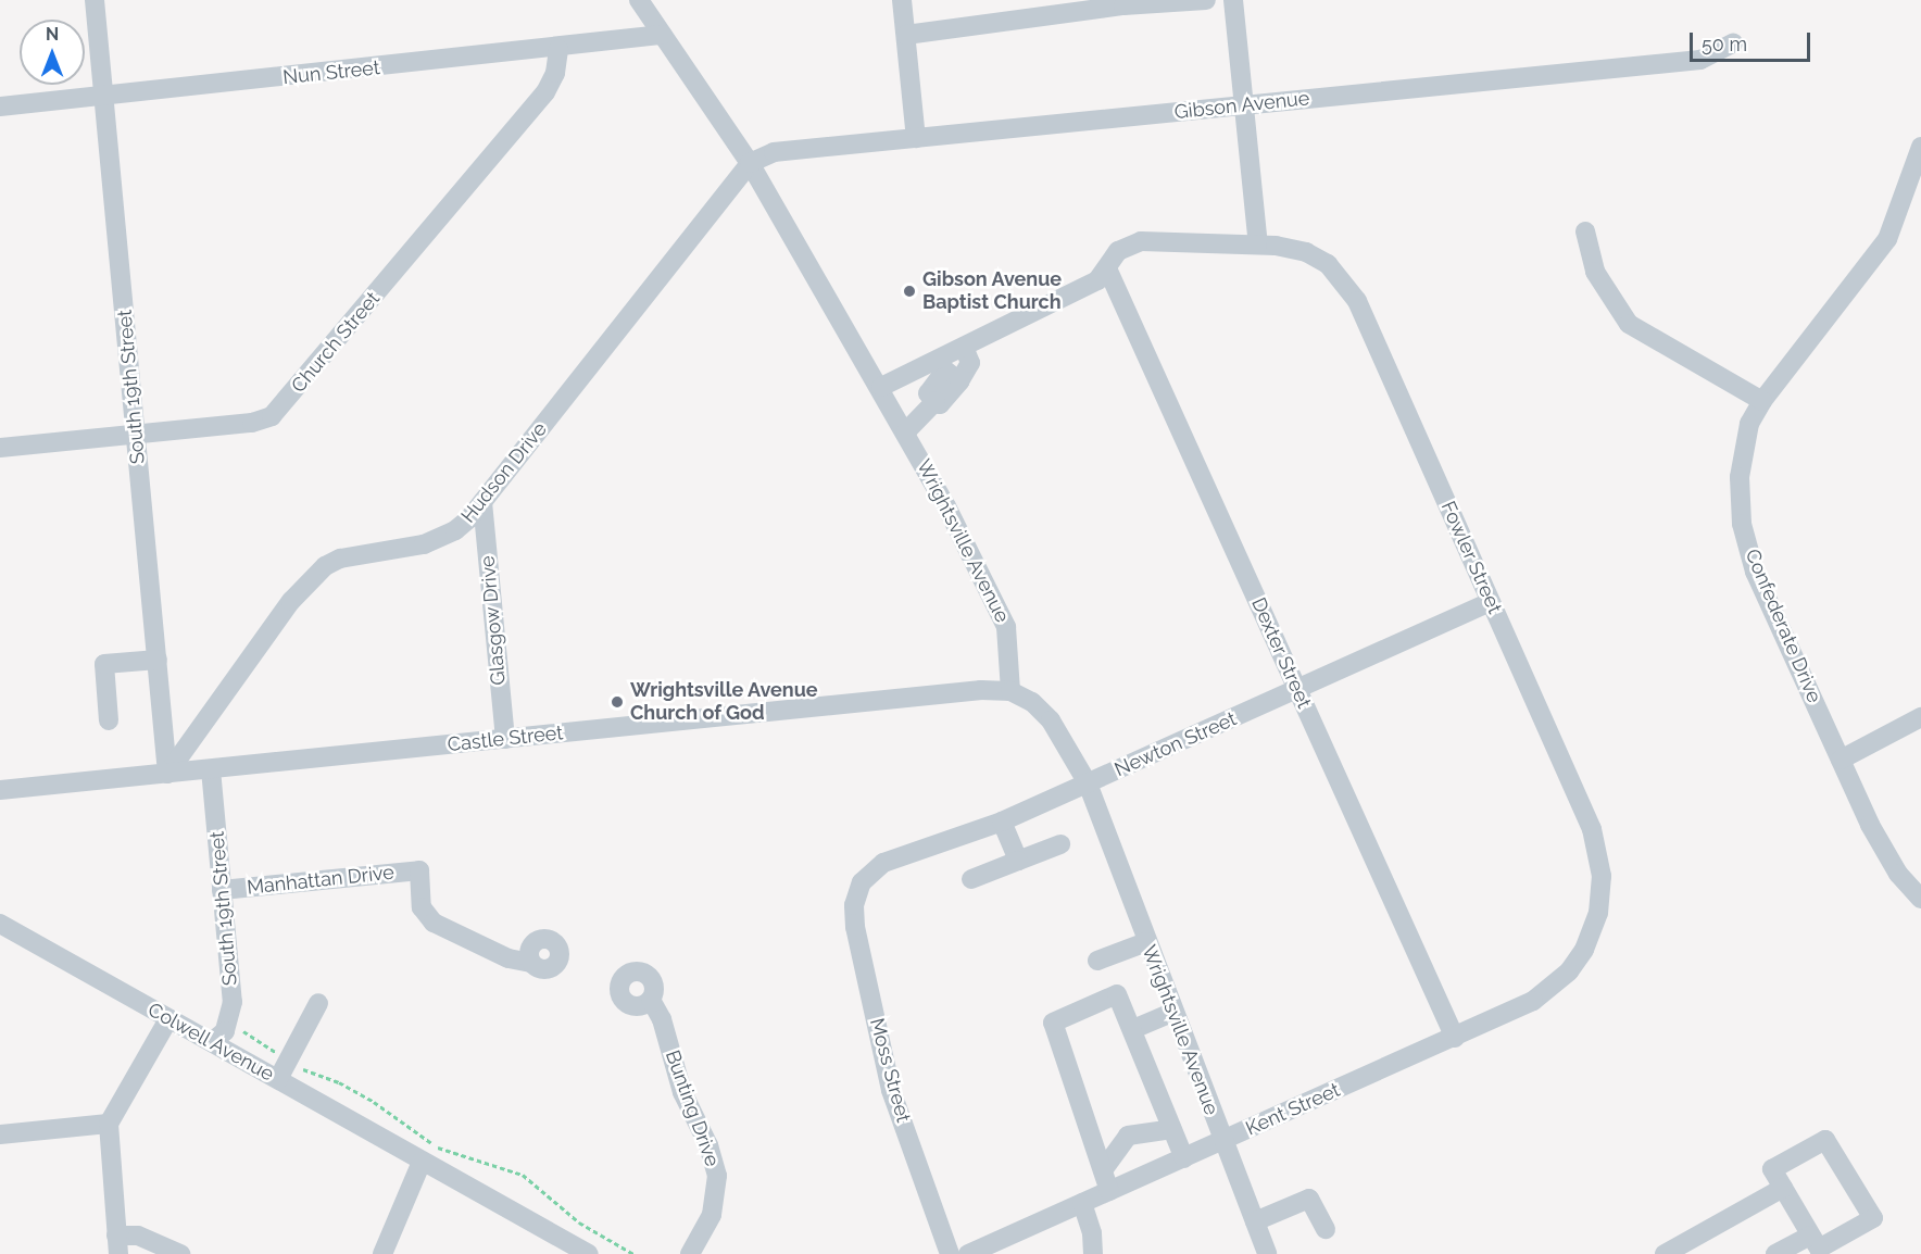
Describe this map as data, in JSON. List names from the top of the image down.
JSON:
{
  "streets": {
    "street": [
      "Nun Street",
      "Gibson Avenue",
      "Church Street",
      "South 19th Street",
      "Hudson Drive",
      "Wrightsville Avenue",
      "Fowler Street",
      "Glasgow Drive",
      "Confederate Drive",
      "Dexter Street",
      "Castle Street",
      "Newton Street",
      "Manhattan Drive",
      "Colwell Avenue",
      "Moss Street",
      "Bunting Drive",
      "Kent Street"
    ]
  },
  "crossings": [
    ["Nun Street", "Church Street"],
    ["Nun Street", "South 19th Street"],
    ["Nun Street", "Wrightsville Avenue"],
    ["Gibson Avenue", "Hudson Drive"],
    ["Gibson Avenue", "Wrightsville Avenue"],
    ["Church Street", "South 19th Street"],
    ["South 19th Street", "Hudson Drive"],
    ["South 19th Street", "Castle Street"],
    ["South 19th Street", "Manhattan Drive"],
    ["South 19th Street", "Colwell Avenue"],
    ["Hudson Drive", "Wrightsville Avenue"],
    ["Hudson Drive", "Glasgow Drive"],
    ["Hudson Drive", "Castle Street"],
    ["Wrightsville Avenue", "Fowler Street"],
    ["Wrightsville Avenue", "Castle Street"],
    ["Wrightsville Avenue", "Newton Street"],
    ["Wrightsville Avenue", "Kent Street"],
    ["Fowler Street", "Dexter Street"],
    ["Fowler Street", "Newton Street"],
    ["Fowler Street", "Kent Street"],
    ["Glasgow Drive", "Castle Street"],
    ["Dexter Street", "Newton Street"],
    ["Dexter Street", "Kent Street"],
    ["Newton Street", "Moss Street"]
  ],
  "places": ["Gibson Avenue Baptist Church", "Wrightsville Avenue Church of God"],
  "scale_bar": "50 m",
  "north": "top"
}
